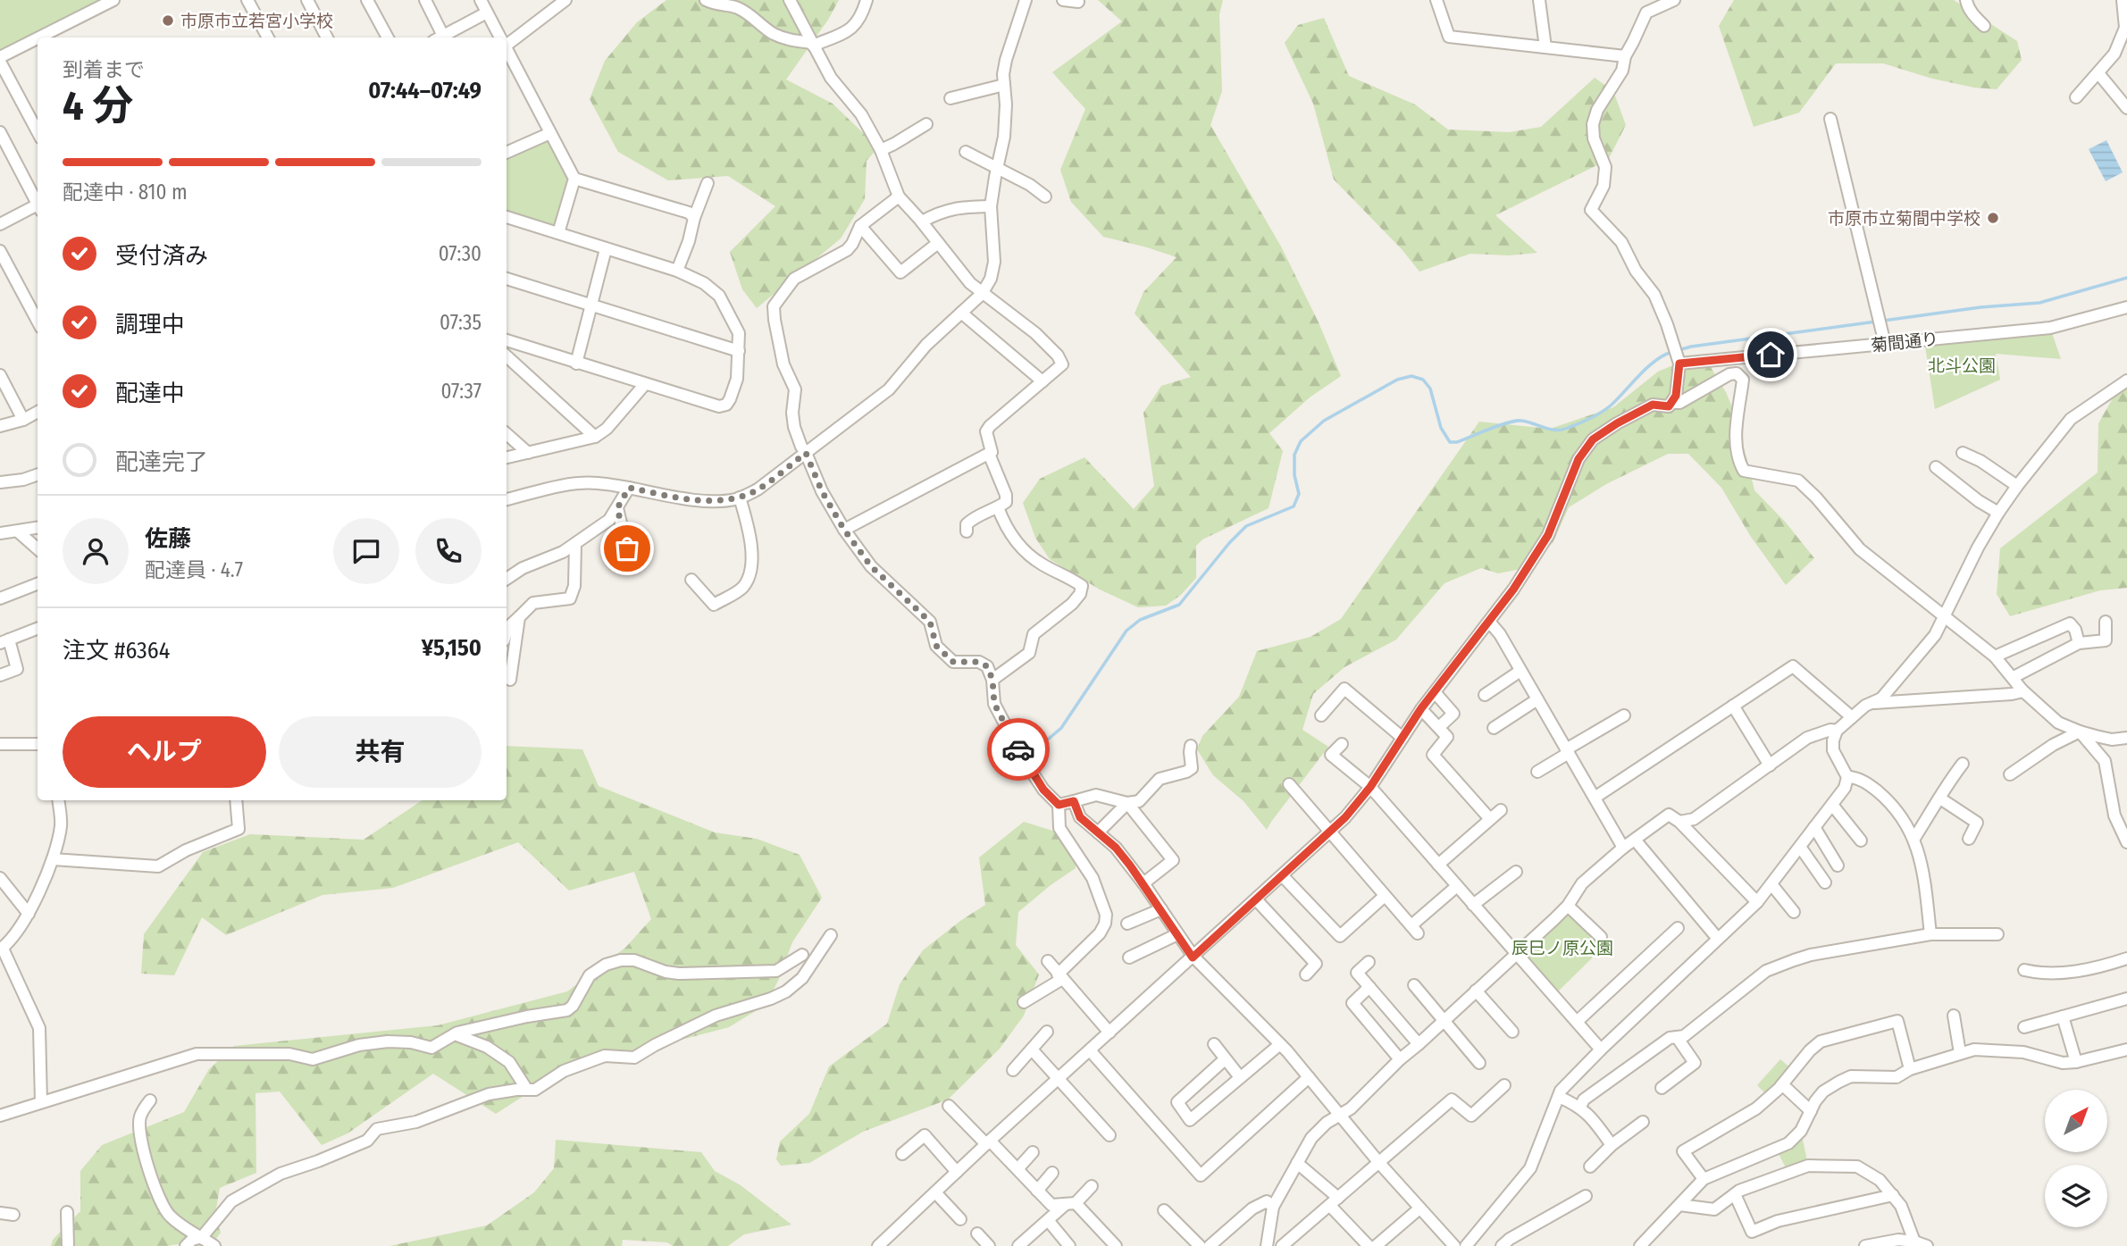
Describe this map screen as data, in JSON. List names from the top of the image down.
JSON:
{
  "streets": {
    "street": ["菊間通り"]
  },
  "parks": ["北斗公園", "辰巳ノ原公園"],
  "places": ["市原市立若宮小学校", "市原市立菊間中学校"],
  "north": "top right",
  "page": {
    "heading": ["4 分", "到着まで", "07:44–07:49"],
    "panel": [
      "佐藤",
      "配達員 · 4.7",
      "注文 #6364",
      "¥5,150"
    ],
    "bar": "配達中 · 810 m",
    "list": [
      ["受付済み", "07:30"],
      ["調理中", "07:35"],
      ["配達中", "07:37"],
      "配達完了"
    ],
    "buttons": ["ヘルプ", "共有"]
  }
}
